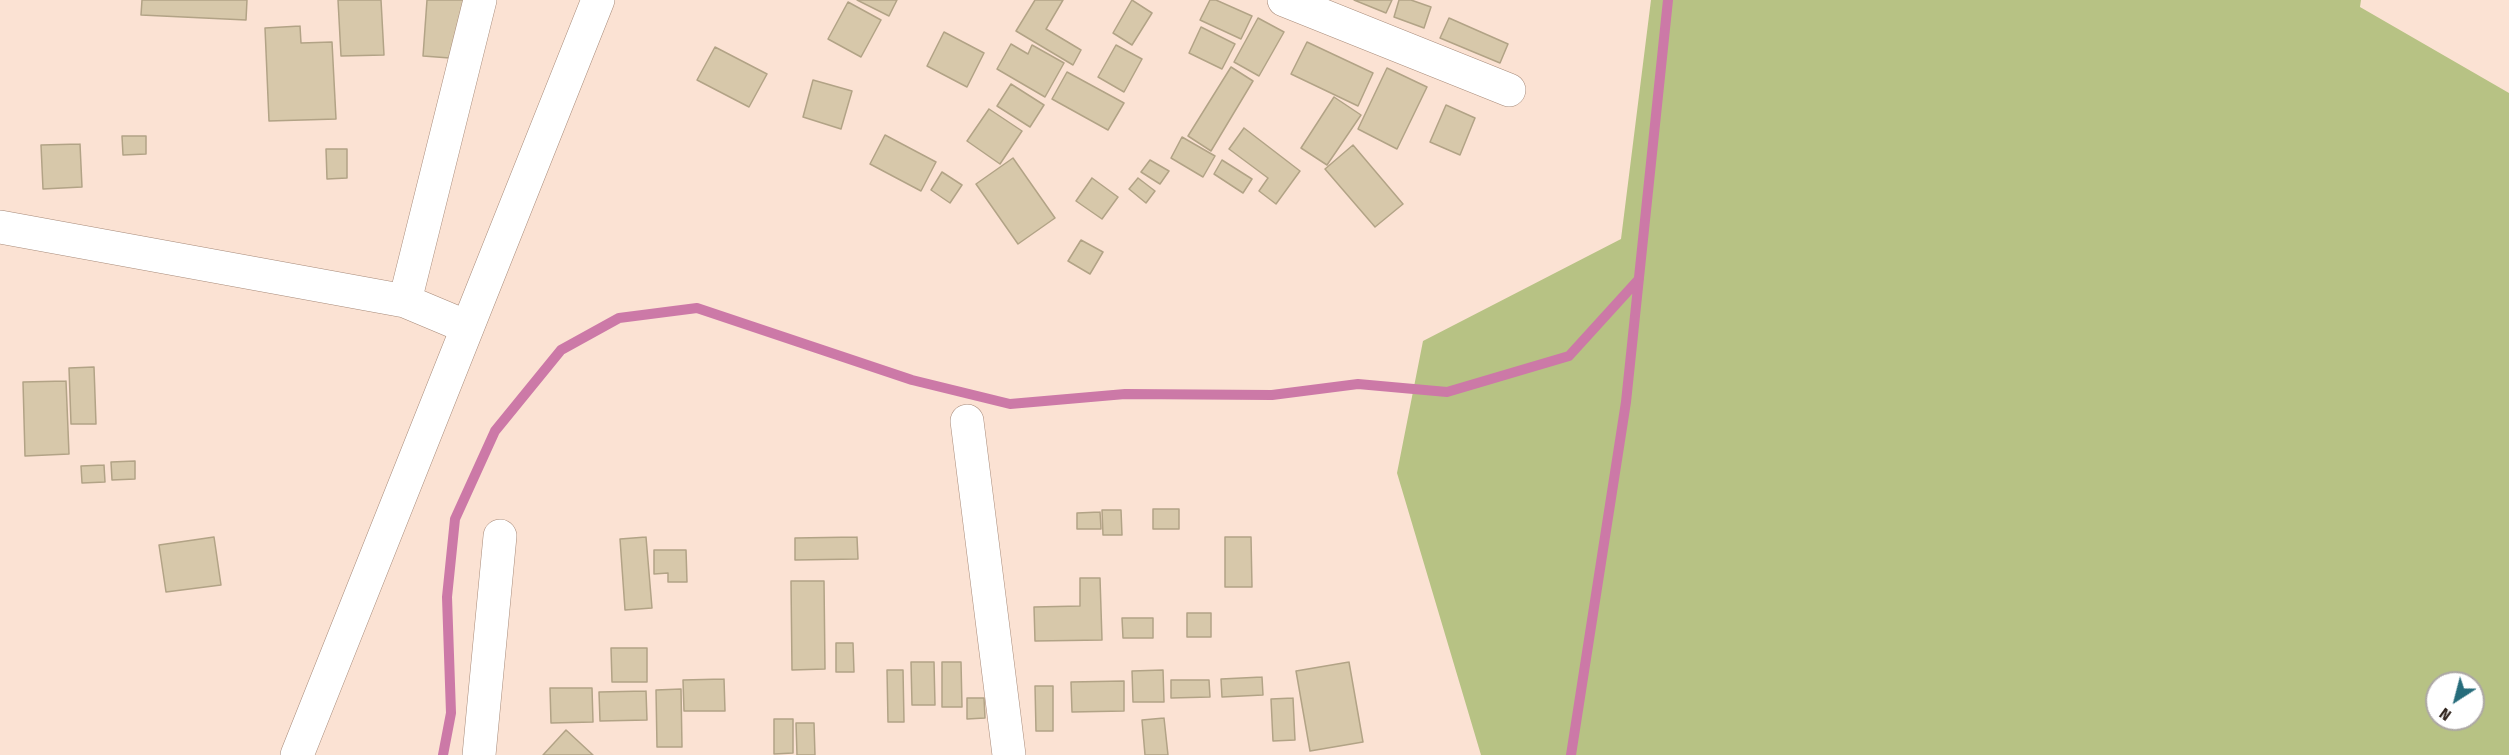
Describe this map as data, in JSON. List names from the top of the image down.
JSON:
{
  "north": "bottom left"
}
